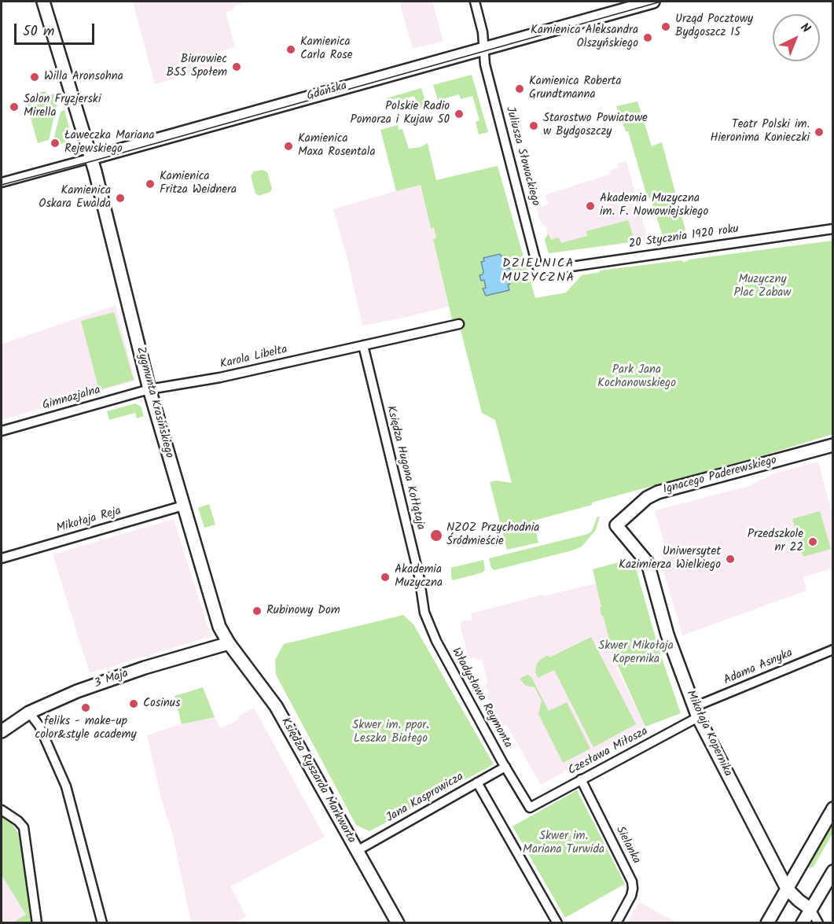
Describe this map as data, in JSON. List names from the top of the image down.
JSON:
{
  "streets": {
    "street": [
      "Gdańska",
      "Juliusza Słowackiego",
      "20 Stycznia 1920 roku",
      "Karola Libelta",
      "Gimnazjalna",
      "Zygmunta Krasińskiego",
      "Księdza Hugona Kołłątaja",
      "Ignacego Paderewskiego",
      "Mikołaja Reja",
      "Adama Asnyka",
      "3 Maja",
      "Władysława Reymonta",
      "Mikołaja Kopernika",
      "Czesława Miłosza",
      "Księdza Ryszarda Markwarta",
      "Jana Kasprowicza",
      "Sielanka"
    ]
  },
  "crossings": [
    ["Gdańska", "Juliusza Słowackiego"],
    ["Gdańska", "Zygmunta Krasińskiego"],
    ["Juliusza Słowackiego", "20 Stycznia 1920 roku"],
    ["Karola Libelta", "Gimnazjalna"],
    ["Karola Libelta", "Zygmunta Krasińskiego"],
    ["Karola Libelta", "Księdza Hugona Kołłątaja"],
    ["Gimnazjalna", "Zygmunta Krasińskiego"],
    ["Zygmunta Krasińskiego", "Mikołaja Reja"],
    ["Zygmunta Krasińskiego", "3 Maja"],
    ["Zygmunta Krasińskiego", "Księdza Ryszarda Markwarta"],
    ["Księdza Hugona Kołłątaja", "Władysława Reymonta"],
    ["Ignacego Paderewskiego", "Mikołaja Kopernika"],
    ["Adama Asnyka", "Mikołaja Kopernika"],
    ["Adama Asnyka", "Czesława Miłosza"],
    ["3 Maja", "Księdza Ryszarda Markwarta"],
    ["Władysława Reymonta", "Czesława Miłosza"],
    ["Władysława Reymonta", "Jana Kasprowicza"],
    ["Mikołaja Kopernika", "Czesława Miłosza"],
    ["Czesława Miłosza", "Sielanka"],
    ["Księdza Ryszarda Markwarta", "Jana Kasprowicza"]
  ],
  "districts": ["DZIELNICA MUZYCZNA"],
  "parks": [
    "Muzyczny Plac Zabaw",
    "Park Jana Kochanowskiego",
    "Skwer Mikołaja Kopernika",
    "Skwer im. ppor. Leszka Białego",
    "Skwer im. Mariana Turwida"
  ],
  "places": [
    "Urząd Pocztowy Bydgoszcz 15",
    "Kamienica Aleksandra Olszyńskiego",
    "Kamienica Carla Rose",
    "Biurowiec BSS Społem",
    "Willa Aronsohna",
    "Kamienica Roberta Grundtmanna",
    "Salon Fryzjerski Mirella",
    "Polskie Radio Pomorza i Kujaw 50",
    "Starostwo Powiatowe w Bydgoszczy",
    "Teatr Polski im. Hieronima Konieczki",
    "Ławeczka Mariana Rejewskiego",
    "Kamienica Maxa Rosentala",
    "Kamienica Fritza Weidnera",
    "Kamienica Oskara Ewalda",
    "Akademia Muzyczna im. F. Nowowiejskiego",
    "NZOZ Przychodnia Śródmieście",
    "Przedszkole nr 22",
    "Uniwersytet Kazimierza Wielkiego",
    "Akademia Muzyczna",
    "Rubinowy Dom",
    "Cosinus",
    "feliks - make-up color&style academy"
  ],
  "scale_bar": "50 m",
  "north": "top right"
}
